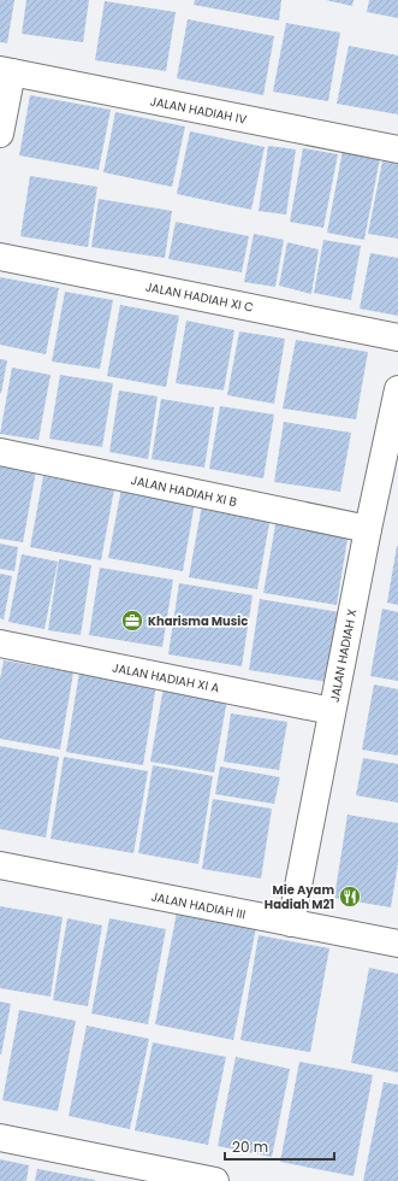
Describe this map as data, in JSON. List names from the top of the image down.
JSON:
{
  "streets": {
    "street": [
      "JALAN HADIAH IV",
      "JALAN HADIAH XI C",
      "JALAN HADIAH XI B",
      "JALAN HADIAH X",
      "JALAN HADIAH XI A",
      "JALAN HADIAH III"
    ]
  },
  "crossings": [
    ["JALAN HADIAH XI B", "JALAN HADIAH X"],
    ["JALAN HADIAH X", "JALAN HADIAH XI A"],
    ["JALAN HADIAH X", "JALAN HADIAH III"]
  ],
  "places": {
    "office": ["Kharisma Music"],
    "restaurant": ["Mie Ayam Hadiah M21"]
  },
  "scale_bar": "20 m"
}
